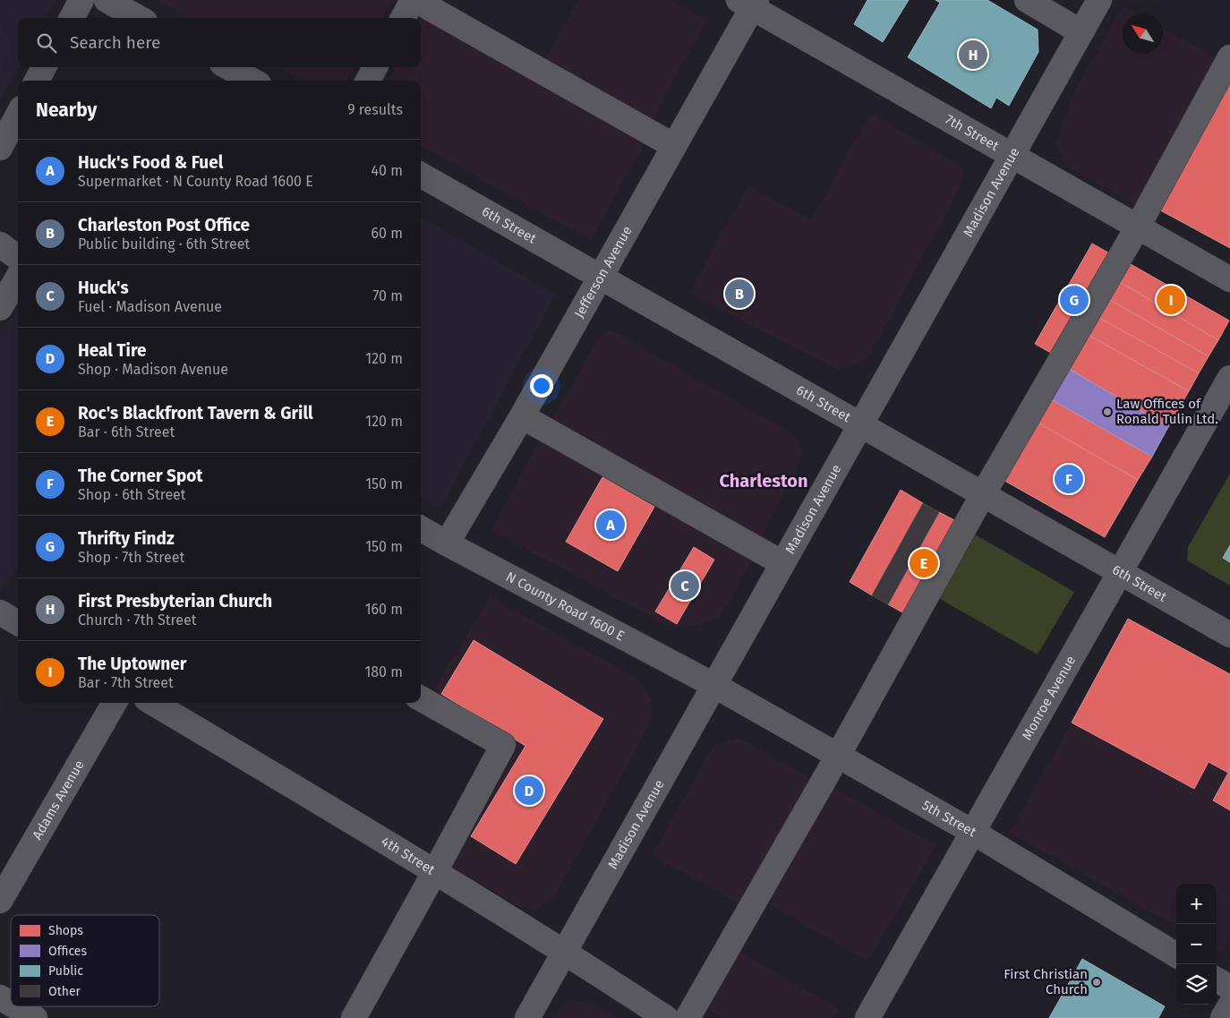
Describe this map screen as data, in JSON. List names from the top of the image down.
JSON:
{
  "streets": {
    "street": [
      "7th Street",
      "Madison Avenue",
      "6th Street",
      "Jefferson Avenue",
      "N County Road 1600 E",
      "Monroe Avenue",
      "Adams Avenue",
      "5th Street",
      "4th Street"
    ]
  },
  "crossings": [
    ["7th Street", "Madison Avenue"],
    ["7th Street", "Jefferson Avenue"],
    ["Madison Avenue", "6th Street"],
    ["Madison Avenue", "N County Road 1600 E"],
    ["Madison Avenue", "5th Street"],
    ["Madison Avenue", "4th Street"],
    ["6th Street", "Jefferson Avenue"],
    ["6th Street", "Monroe Avenue"],
    ["Jefferson Avenue", "N County Road 1600 E"],
    ["N County Road 1600 E", "5th Street"],
    ["Monroe Avenue", "5th Street"]
  ],
  "districts": ["Charleston"],
  "places": ["Law Offices of Ronald Tulin Ltd.", "First Christian Church"],
  "legend": [
    "Shops",
    "Offices",
    "Public",
    "Other"
  ],
  "north": "top left",
  "page": {
    "search": "Search here",
    "pins": [
      "H",
      "B",
      "G",
      "I",
      "F",
      "A",
      "E",
      "C",
      "D"
    ],
    "heading": ["Nearby", "9 results"],
    "list": [
      {
        "mark": "A",
        "name": "Huck's Food & Fuel",
        "note": "Supermarket · N County Road 1600 E",
        "value": "40 m"
      },
      {
        "mark": "B",
        "name": "Charleston Post Office",
        "note": "Public building · 6th Street",
        "value": "60 m"
      },
      {
        "mark": "C",
        "name": "Huck's",
        "note": "Fuel · Madison Avenue",
        "value": "70 m"
      },
      {
        "mark": "D",
        "name": "Heal Tire",
        "note": "Shop · Madison Avenue",
        "value": "120 m"
      },
      {
        "mark": "E",
        "name": "Roc's Blackfront Tavern & Grill",
        "note": "Bar · 6th Street",
        "value": "120 m"
      },
      {
        "mark": "F",
        "name": "The Corner Spot",
        "note": "Shop · 6th Street",
        "value": "150 m"
      },
      {
        "mark": "G",
        "name": "Thrifty Findz",
        "note": "Shop · 7th Street",
        "value": "150 m"
      },
      {
        "mark": "H",
        "name": "First Presbyterian Church",
        "note": "Church · 7th Street",
        "value": "160 m"
      },
      {
        "mark": "I",
        "name": "The Uptowner",
        "note": "Bar · 7th Street",
        "value": "180 m"
      }
    ],
    "map_buttons": ["+", "−"]
  }
}
